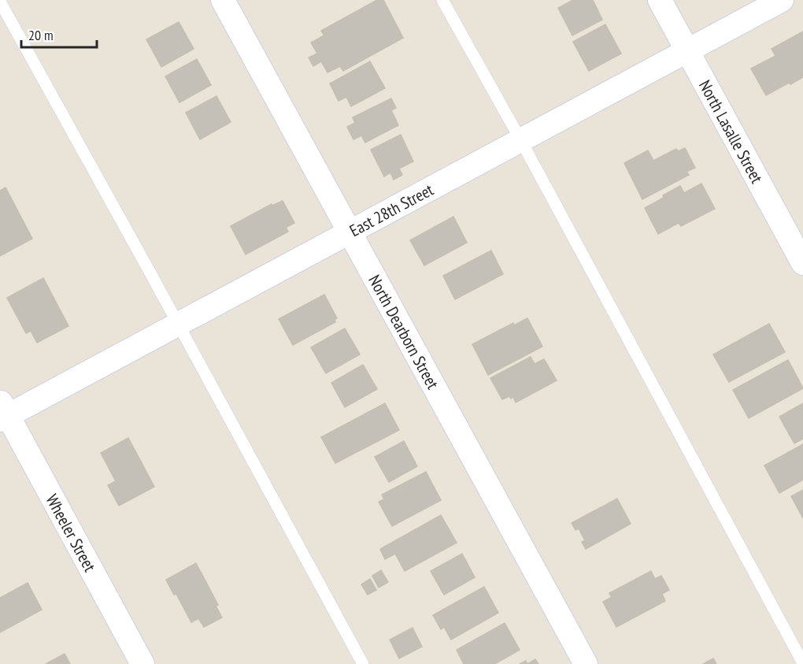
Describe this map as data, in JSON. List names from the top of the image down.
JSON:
{
  "streets": {
    "street": [
      "North Lasalle Street",
      "East 28th Street",
      "North Dearborn Street",
      "Wheeler Street"
    ]
  },
  "crossings": [
    ["North Lasalle Street", "East 28th Street"],
    ["East 28th Street", "North Dearborn Street"],
    ["East 28th Street", "Wheeler Street"]
  ],
  "scale_bar": "20 m"
}
